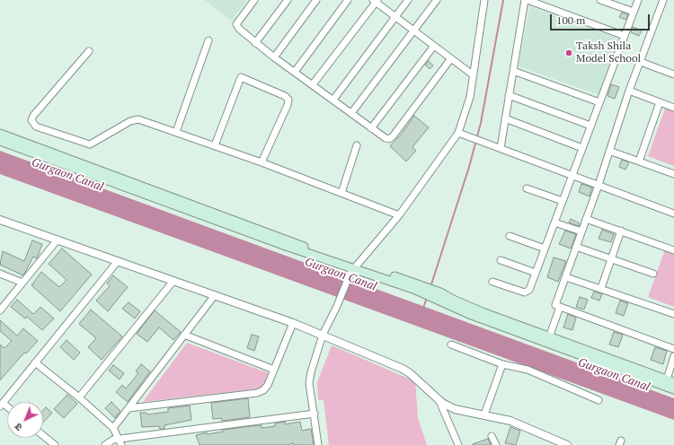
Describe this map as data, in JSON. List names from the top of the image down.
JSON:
{
  "water": ["Gurgaon Canal"],
  "places": ["Taksh Shila Model School"],
  "scale_bar": "100 m",
  "north": "bottom left"
}
